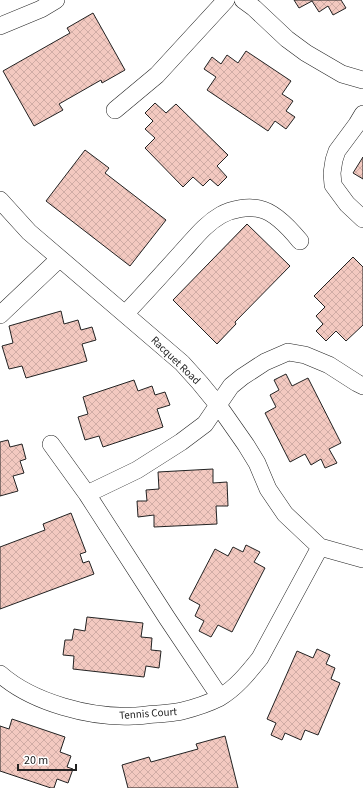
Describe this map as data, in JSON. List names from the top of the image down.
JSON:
{
  "streets": {
    "street": ["Racquet Road", "Tennis Court"]
  },
  "crossings": [
    ["Racquet Road", "Tennis Court"]
  ],
  "scale_bar": "20 m"
}
